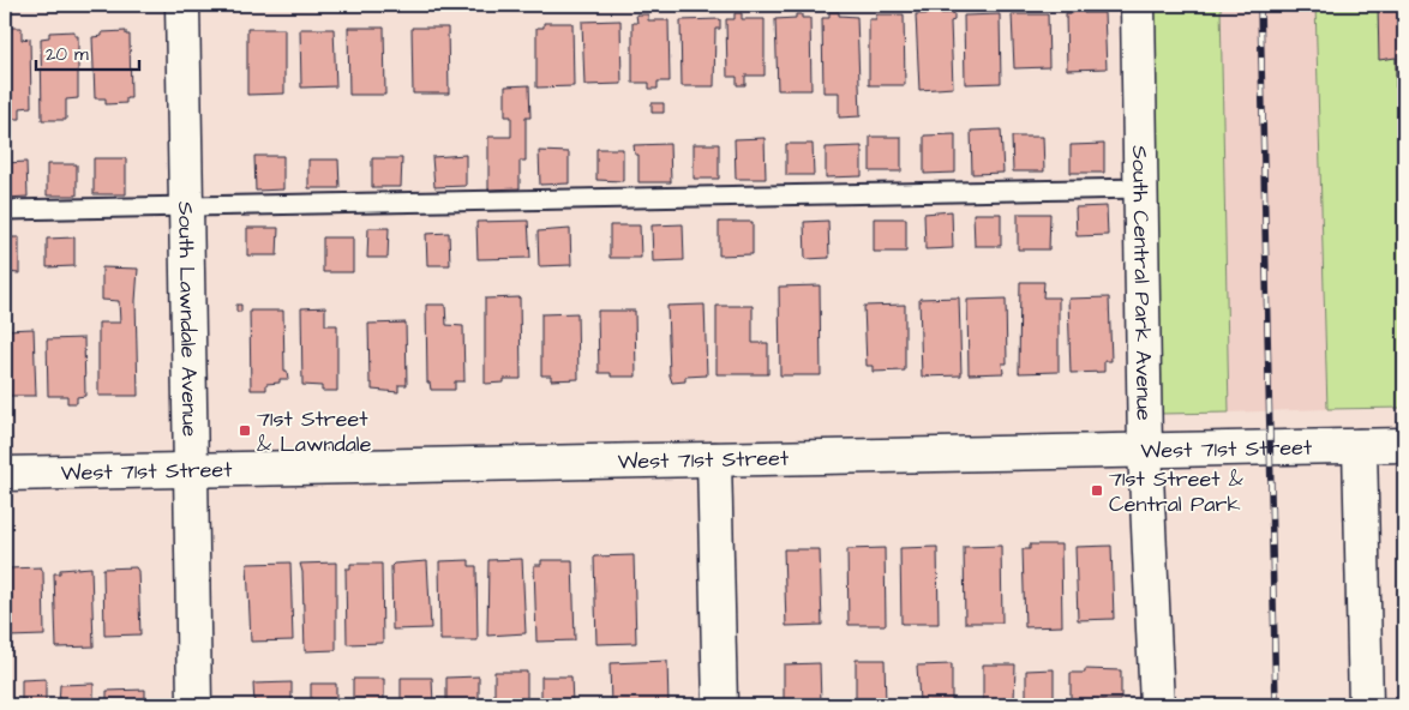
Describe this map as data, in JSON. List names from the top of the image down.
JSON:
{
  "streets": {
    "street": ["South Central Park Avenue", "South Lawndale Avenue", "West 71st Street"]
  },
  "crossings": [
    ["South Central Park Avenue", "West 71st Street"],
    ["South Lawndale Avenue", "West 71st Street"]
  ],
  "places": {
    "transit": ["71st Street & Lawndale", "71st Street & Central Park"]
  },
  "scale_bar": "20 m"
}
